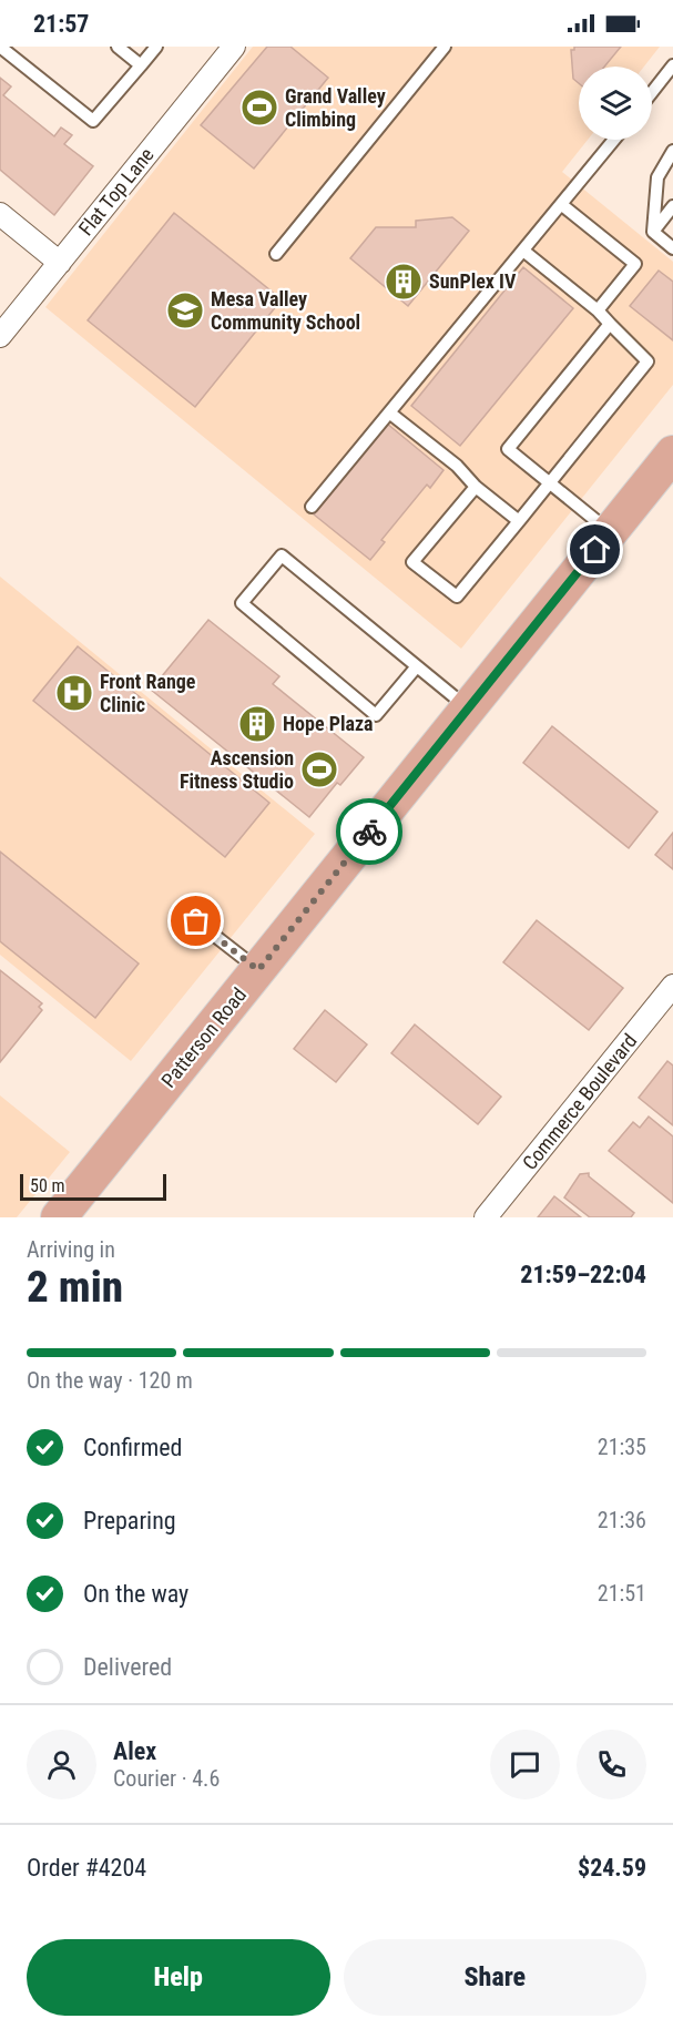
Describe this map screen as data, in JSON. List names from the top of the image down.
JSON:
{
  "streets": {
    "main road": ["Patterson Road"],
    "street": ["Flat Top Lane", "Commerce Boulevard"]
  },
  "places": {
    "sports": ["Grand Valley Climbing", "Ascension Fitness Studio"],
    "building": ["SunPlex IV", "Hope Plaza"],
    "school or university": ["Mesa Valley Community School"],
    "hospital": ["Front Range Clinic"]
  },
  "scale_bar": "50 m",
  "page": {
    "status": "21:57",
    "scale": "50 m",
    "heading": ["2 min", "Arriving in", "21:59–22:04"],
    "panel": [
      "Alex",
      "Courier · 4.6",
      "Order #4204",
      "$24.59"
    ],
    "bar": "On the way · 120 m",
    "list": [
      ["Confirmed", "21:35"],
      ["Preparing", "21:36"],
      ["On the way", "21:51"],
      "Delivered"
    ],
    "buttons": ["Help", "Share"]
  }
}
